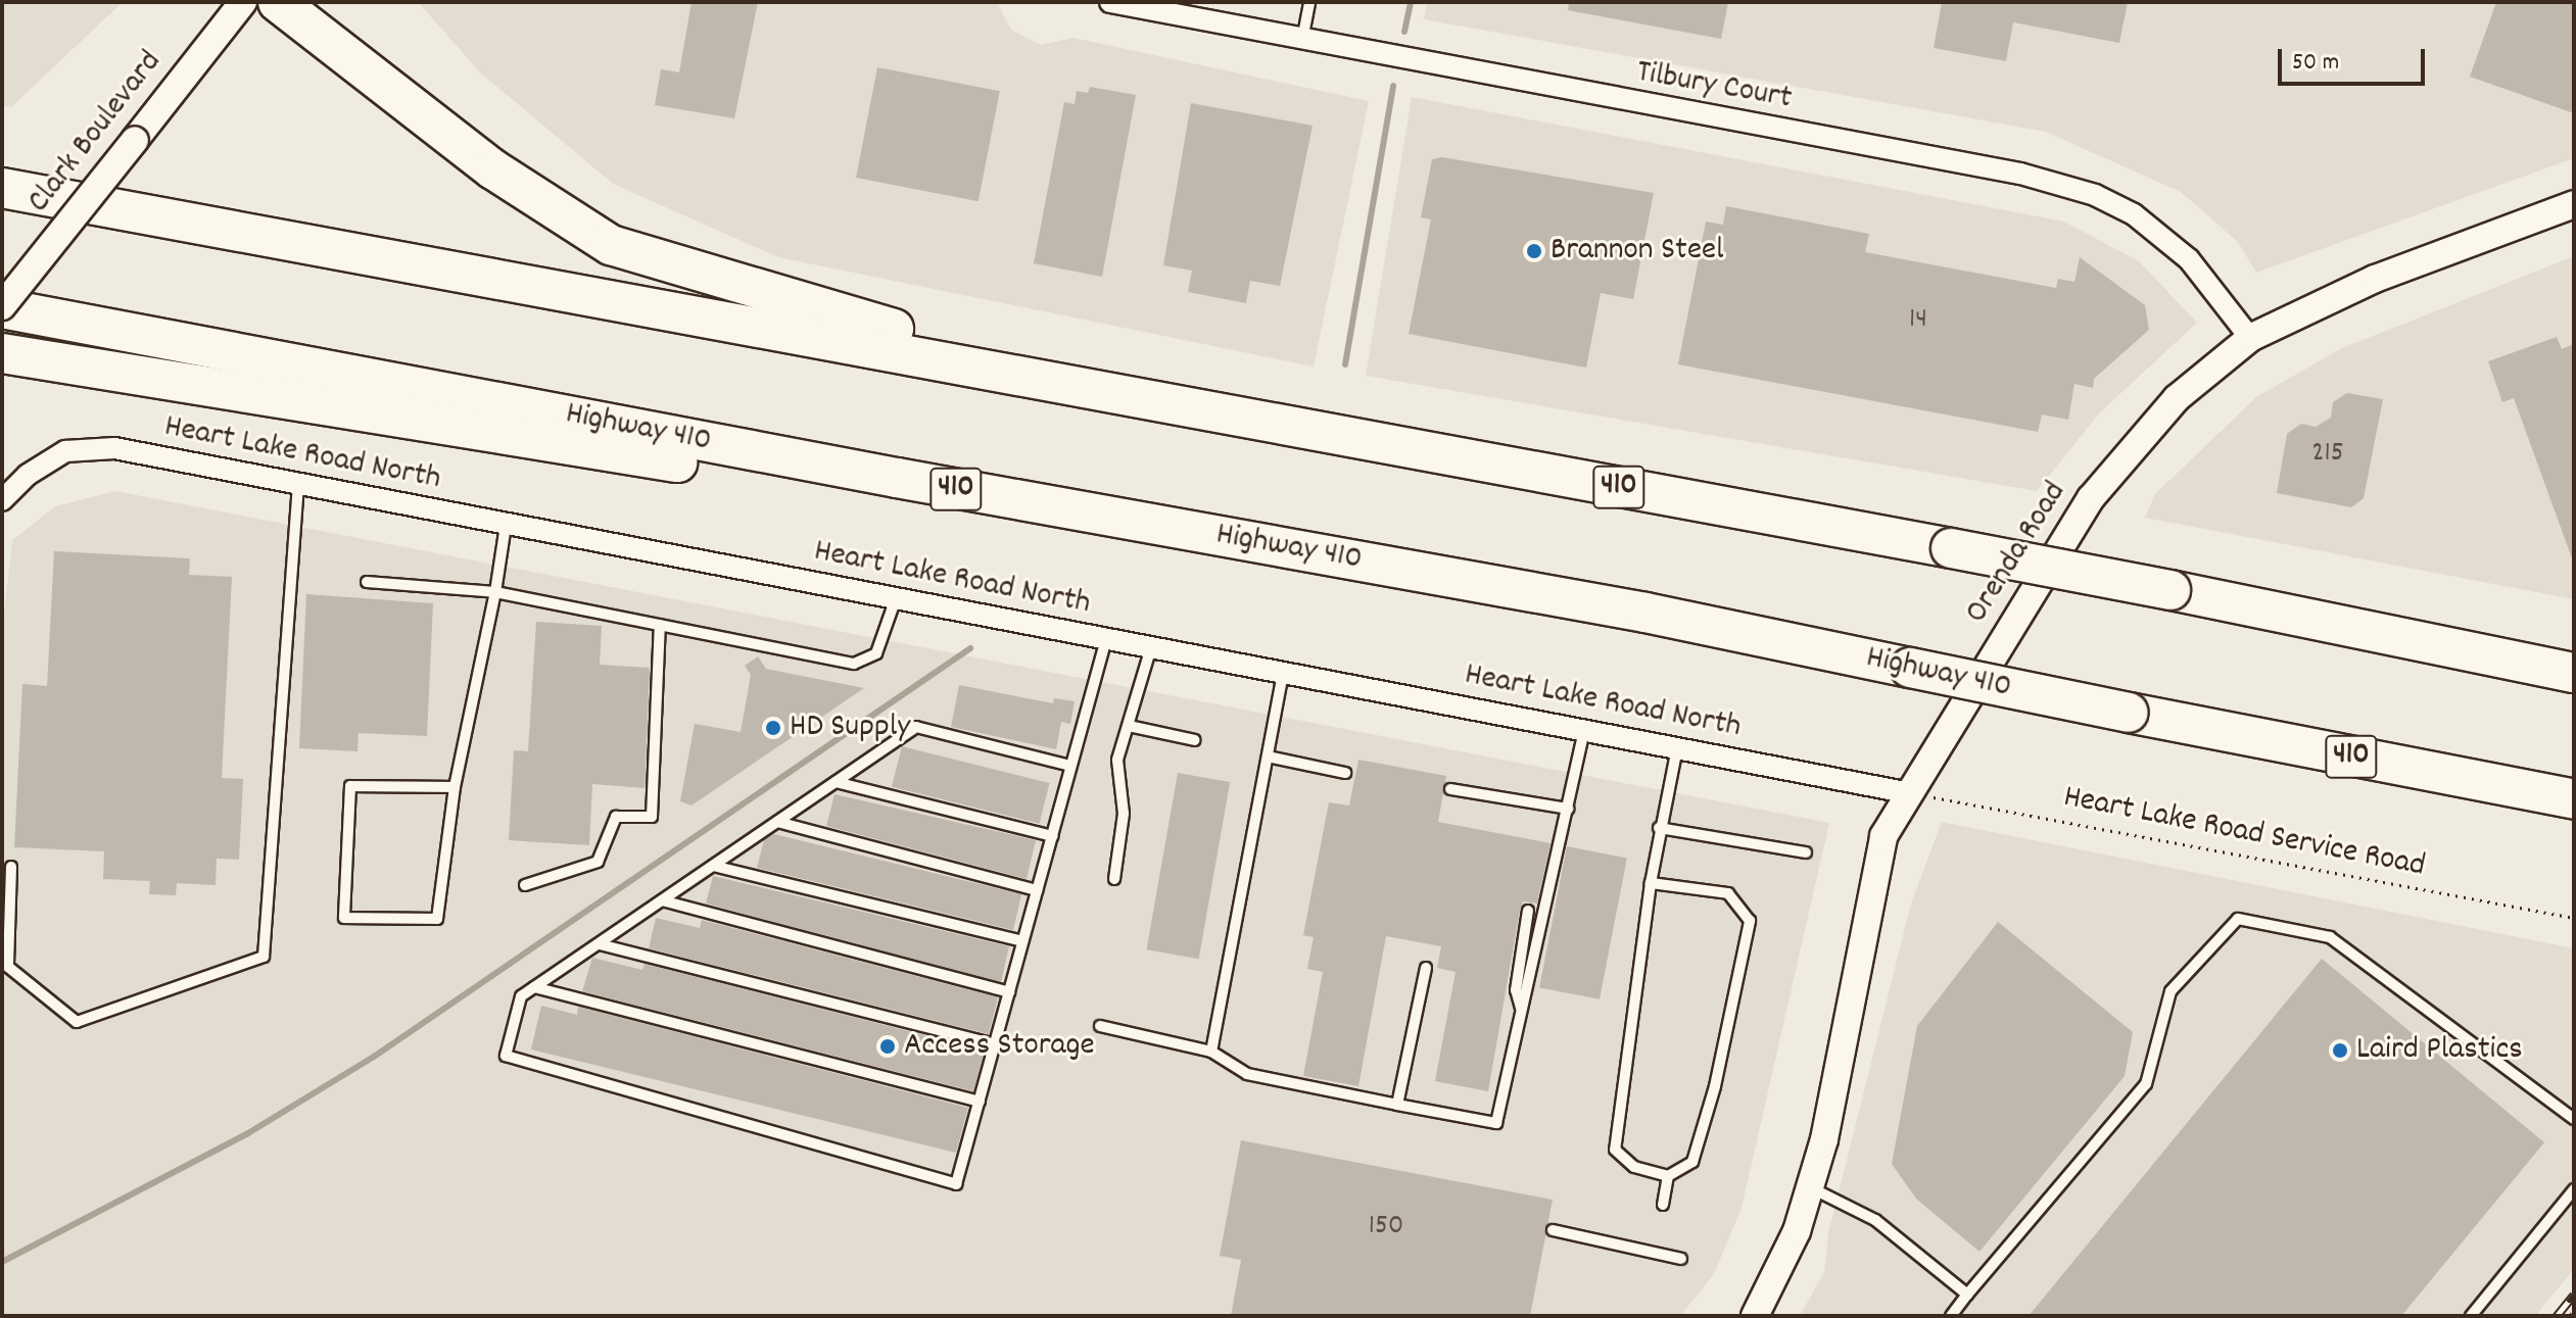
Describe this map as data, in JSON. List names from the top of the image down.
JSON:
{
  "streets": {
    "highway": ["Highway 410", "410"],
    "street": [
      "Tilbury Court",
      "Clark Boulevard",
      "Heart Lake Road North",
      "Orenda Road"
    ],
    "path": ["Heart Lake Road Service Road"]
  },
  "crossings": [
    ["Tilbury Court", "Orenda Road"],
    ["Clark Boulevard", "Highway 410"],
    ["Heart Lake Road North", "Orenda Road"],
    ["Heart Lake Road North", "Heart Lake Road Service Road"],
    ["Orenda Road", "Heart Lake Road Service Road"]
  ],
  "places": [
    "Brannon Steel",
    "HD Supply",
    "Access Storage",
    "Laird Plastics"
  ],
  "house_numbers": ["14", "215", "150"],
  "scale_bar": "50 m"
}
